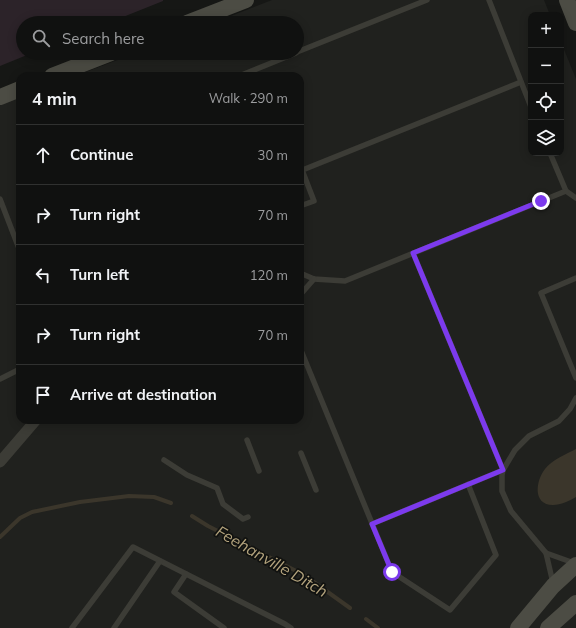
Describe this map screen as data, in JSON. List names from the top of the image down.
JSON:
{
  "water": ["Feehanville Ditch"],
  "page": {
    "map_buttons": ["+", "−"],
    "search": "Search here",
    "heading": ["4 min", "Walk · 290 m"],
    "list": [
      ["Continue", "30 m"],
      ["Turn right", "70 m"],
      ["Turn left", "120 m"],
      ["Turn right", "70 m"],
      "Arrive at destination"
    ]
  }
}
